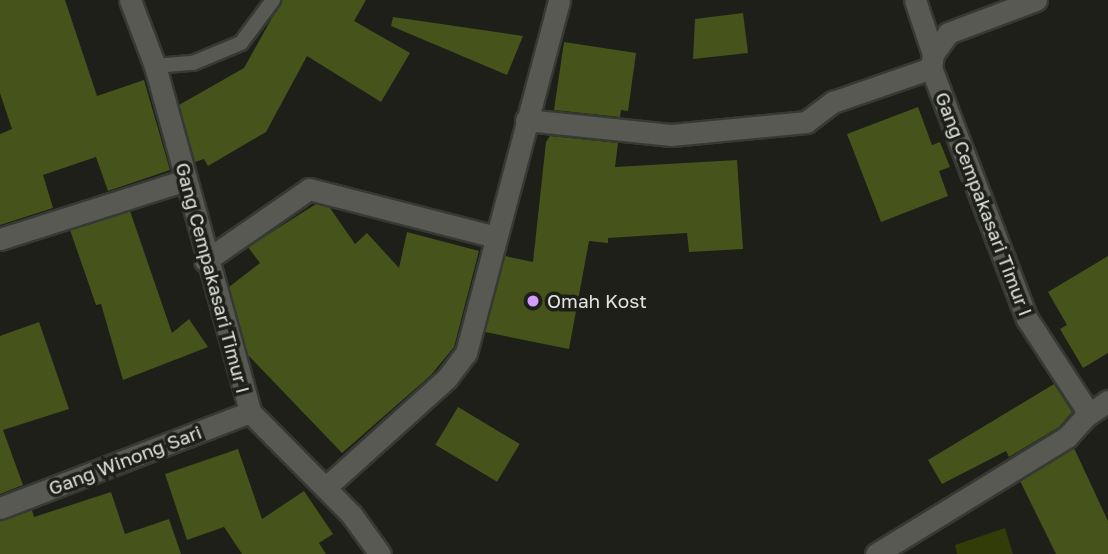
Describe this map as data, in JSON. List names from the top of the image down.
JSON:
{
  "streets": {
    "street": ["Gang Cempakasari Timur I", "Gang Winong Sari"]
  },
  "crossings": [
    ["Gang Cempakasari Timur I", "Gang Winong Sari"]
  ],
  "places": ["Omah Kost"]
}
